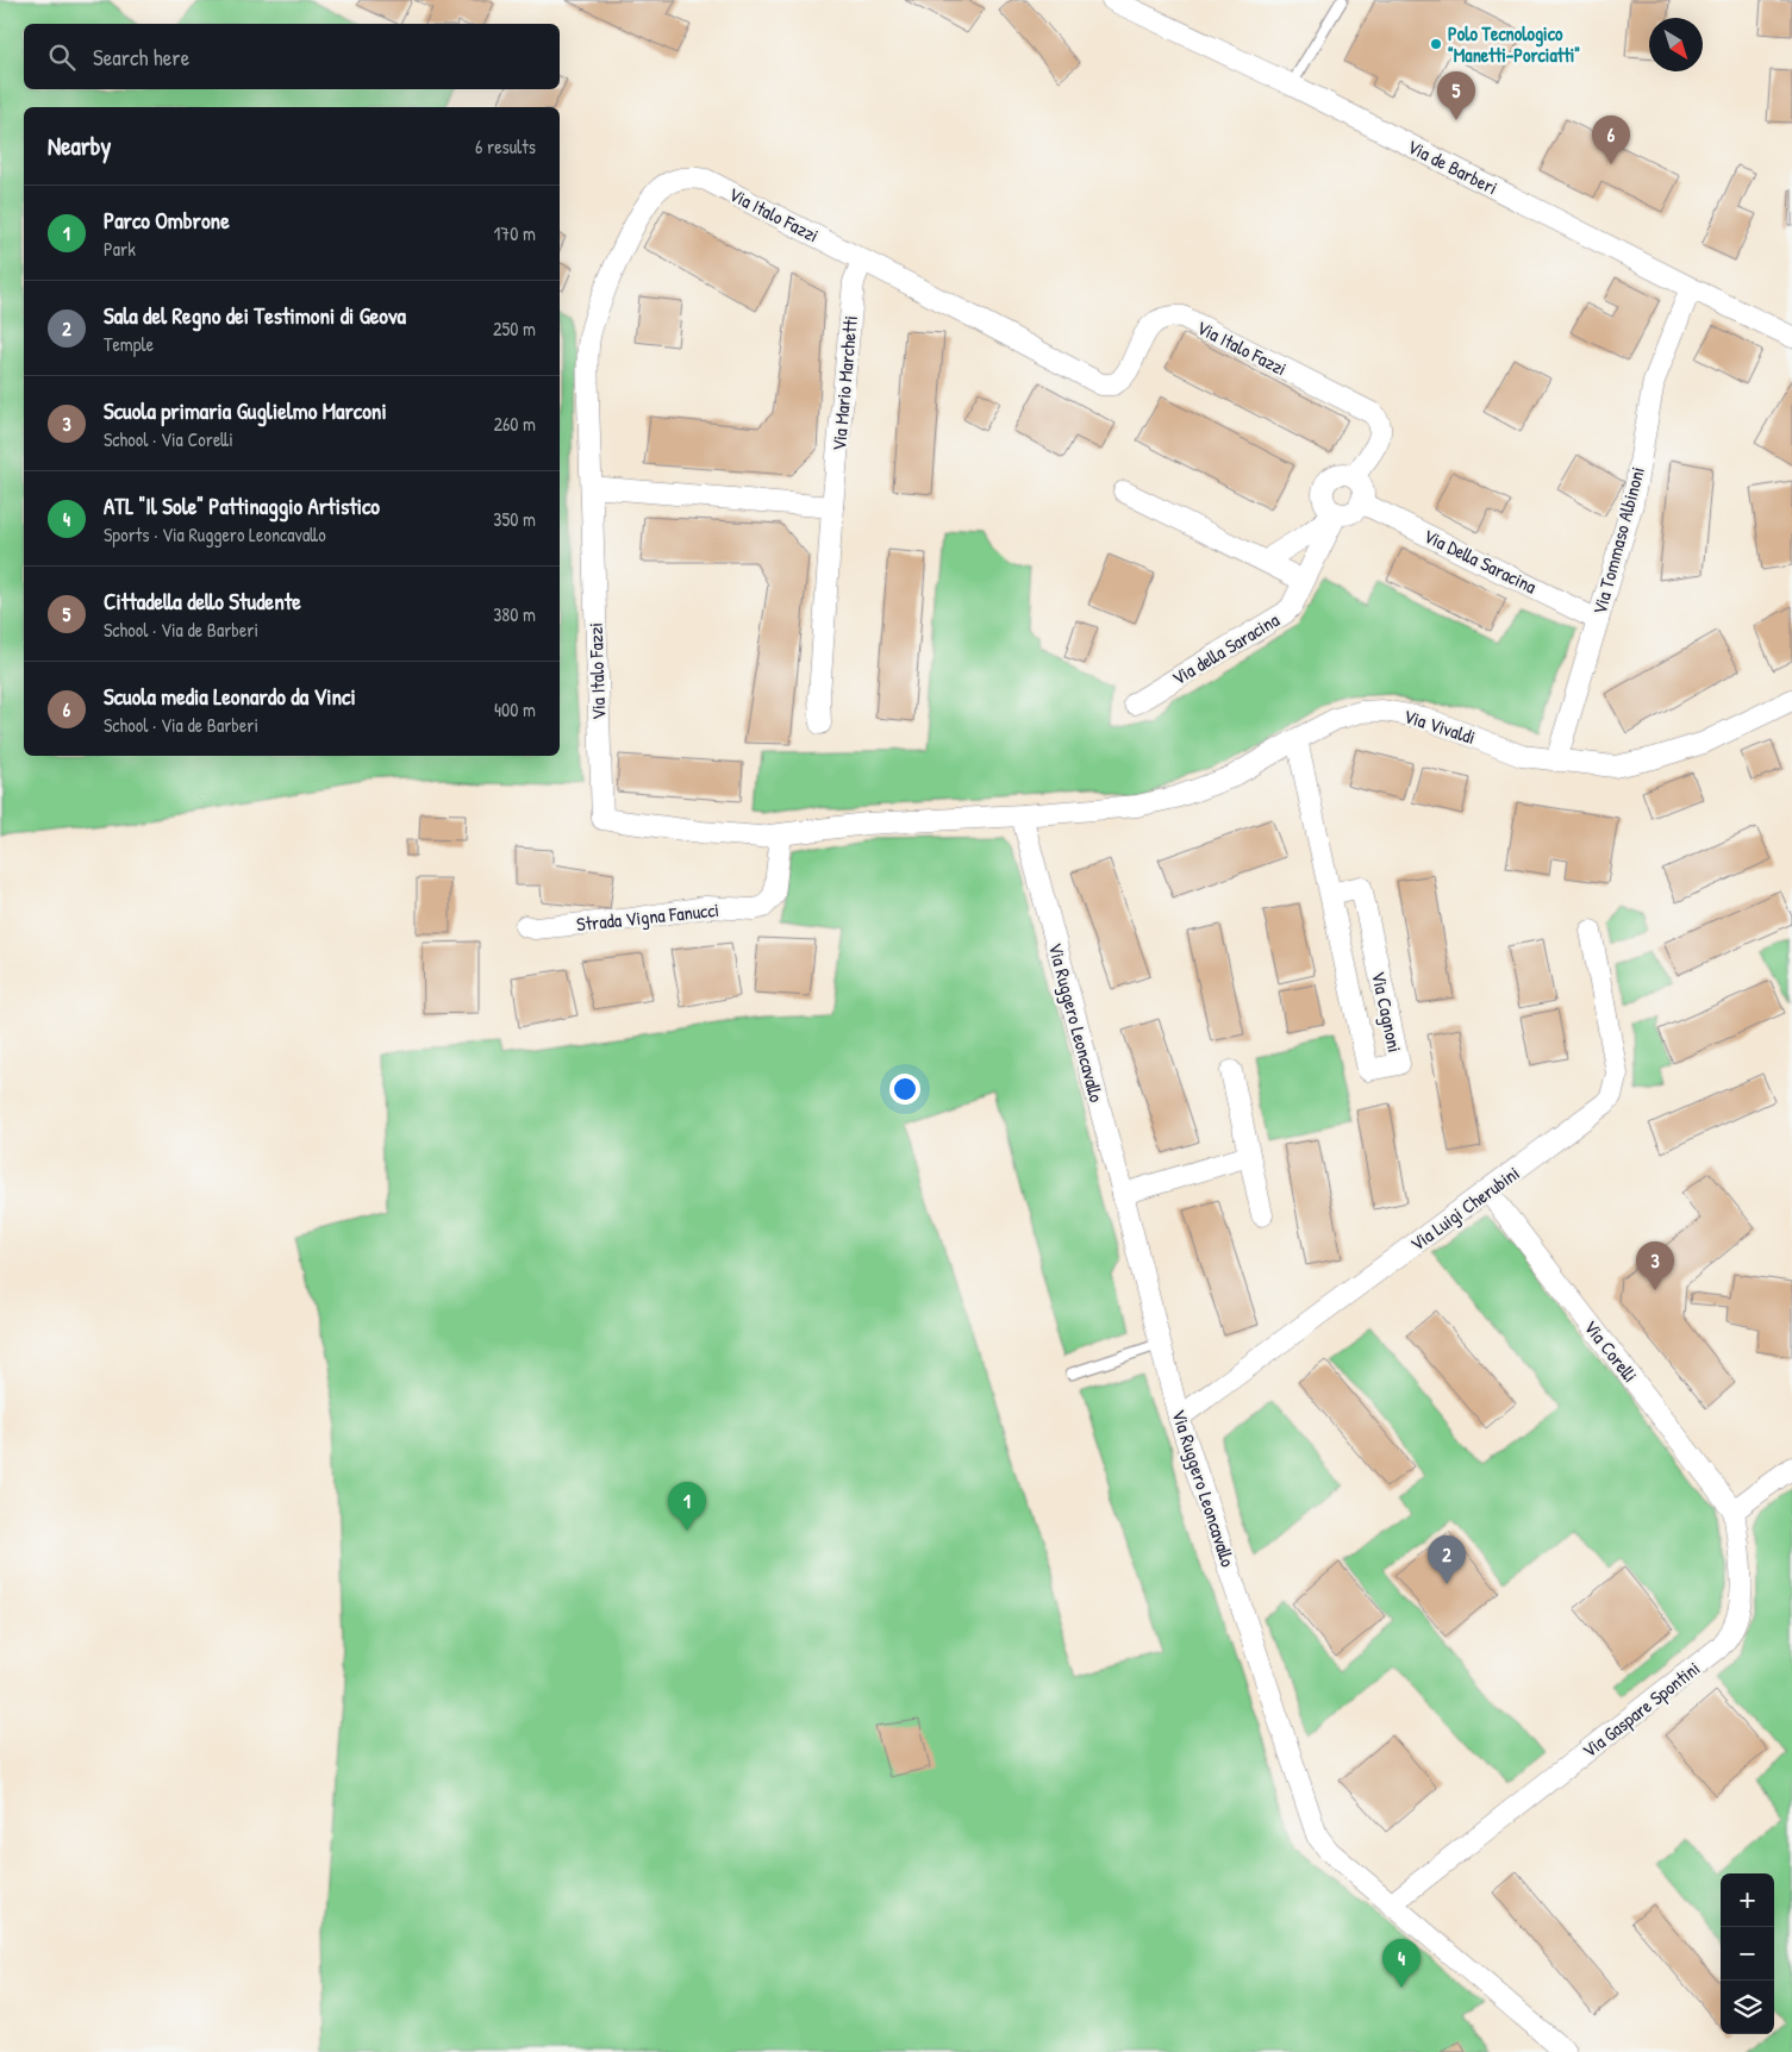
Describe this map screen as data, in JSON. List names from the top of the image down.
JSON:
{
  "streets": {
    "street": [
      "Via de Barberi",
      "Via Italo Fazzi",
      "Via Mario Marchetti",
      "Via Tommaso Albinoni",
      "Via Della Saracina",
      "Via della Saracina",
      "Via Vivaldi",
      "Strada Vigna Fanucci",
      "Via Cagnoni",
      "Via Ruggero Leoncavallo",
      "Via Luigi Cherubini",
      "Via Corelli",
      "Via Gaspare Spontini"
    ]
  },
  "crossings": [
    ["Via de Barberi", "Via Tommaso Albinoni"],
    ["Via Italo Fazzi", "Via Mario Marchetti"],
    ["Via Italo Fazzi", "Via Della Saracina"],
    ["Via Italo Fazzi", "Via della Saracina"],
    ["Via Italo Fazzi", "Strada Vigna Fanucci"],
    ["Via Tommaso Albinoni", "Via Della Saracina"],
    ["Via Tommaso Albinoni", "Via Vivaldi"],
    ["Via Della Saracina", "Via della Saracina"],
    ["Via Vivaldi", "Via Cagnoni"],
    ["Via Vivaldi", "Via Ruggero Leoncavallo"],
    ["Via Ruggero Leoncavallo", "Via Luigi Cherubini"],
    ["Via Ruggero Leoncavallo", "Via Gaspare Spontini"],
    ["Via Luigi Cherubini", "Via Corelli"],
    ["Via Corelli", "Via Gaspare Spontini"]
  ],
  "places": ["Polo Tecnologico \"Manetti-Porciatti\""],
  "north": "bottom right",
  "page": {
    "search": "Search here",
    "pins": [
      "5",
      "6",
      "3",
      "1",
      "2",
      "4"
    ],
    "heading": ["Nearby", "6 results"],
    "list": [
      {
        "mark": "1",
        "name": "Parco Ombrone",
        "note": "Park",
        "value": "170 m"
      },
      {
        "mark": "2",
        "name": "Sala del Regno dei Testimoni di Geova",
        "note": "Temple",
        "value": "250 m"
      },
      {
        "mark": "3",
        "name": "Scuola primaria Guglielmo Marconi",
        "note": "School · Via Corelli",
        "value": "260 m"
      },
      {
        "mark": "4",
        "name": "ATL \"Il Sole\" Pattinaggio Artistico",
        "note": "Sports · Via Ruggero Leoncavallo",
        "value": "350 m"
      },
      {
        "mark": "5",
        "name": "Cittadella dello Studente",
        "note": "School · Via de Barberi",
        "value": "380 m"
      },
      {
        "mark": "6",
        "name": "Scuola media Leonardo da Vinci",
        "note": "School · Via de Barberi",
        "value": "400 m"
      }
    ],
    "map_buttons": ["+", "−"]
  }
}
